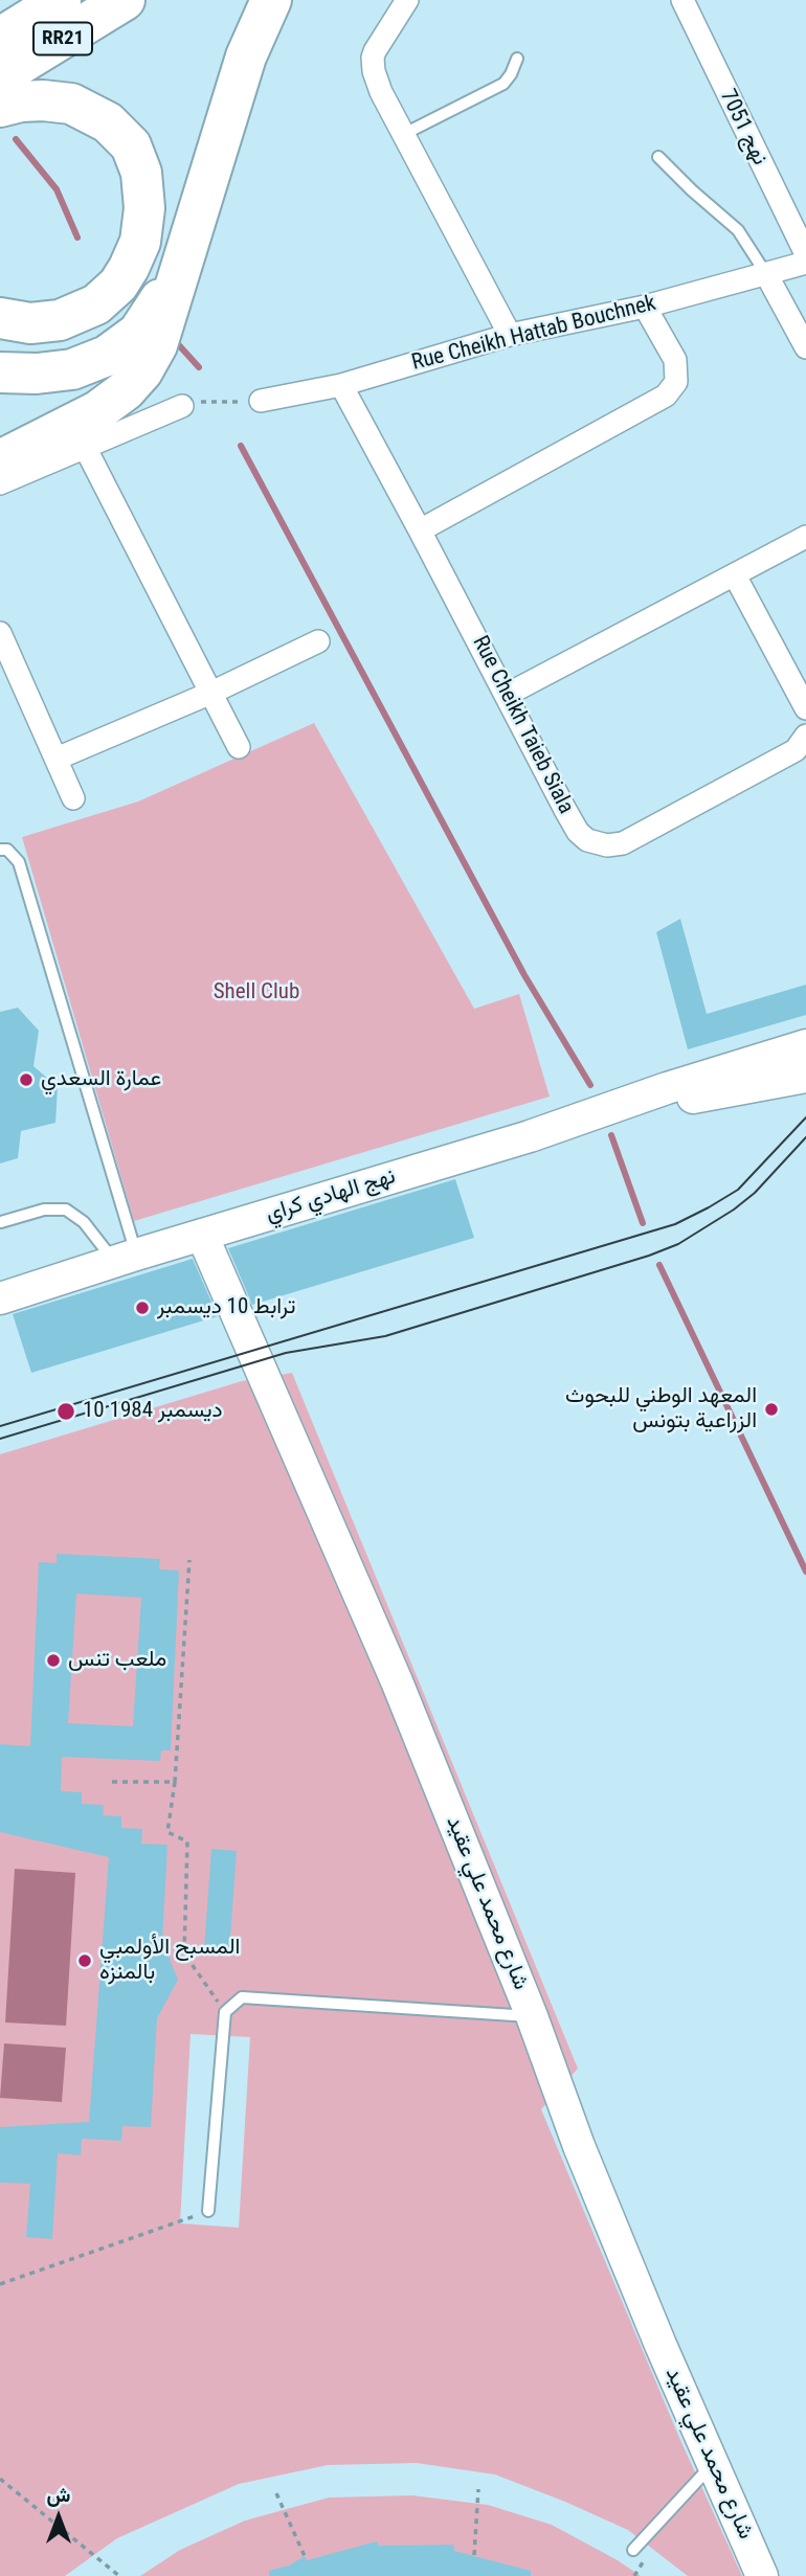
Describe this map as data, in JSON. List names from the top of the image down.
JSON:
{
  "streets": {
    "highway": ["RR21"],
    "street": [
      "نهج 7051",
      "Rue Cheikh Hattab Bouchnek",
      "Rue Cheikh Taieb Siala",
      "نهج الهادي كراي",
      "شارع محمد علي عقيد"
    ]
  },
  "crossings": [
    ["Rue Cheikh Hattab Bouchnek", "Rue Cheikh Taieb Siala"],
    ["نهج الهادي كراي", "شارع محمد علي عقيد"]
  ],
  "parks": ["Shell Club"],
  "places": [
    "عمارة السعدي",
    "ترابط 10 ديسمبر",
    "المعهد الوطني للبحوث الزراعية بتونس",
    "10 ديسمبر 1984",
    "ملعب تنس",
    "المسبح الأولمبي بالمنزه"
  ],
  "north": "top"
}
